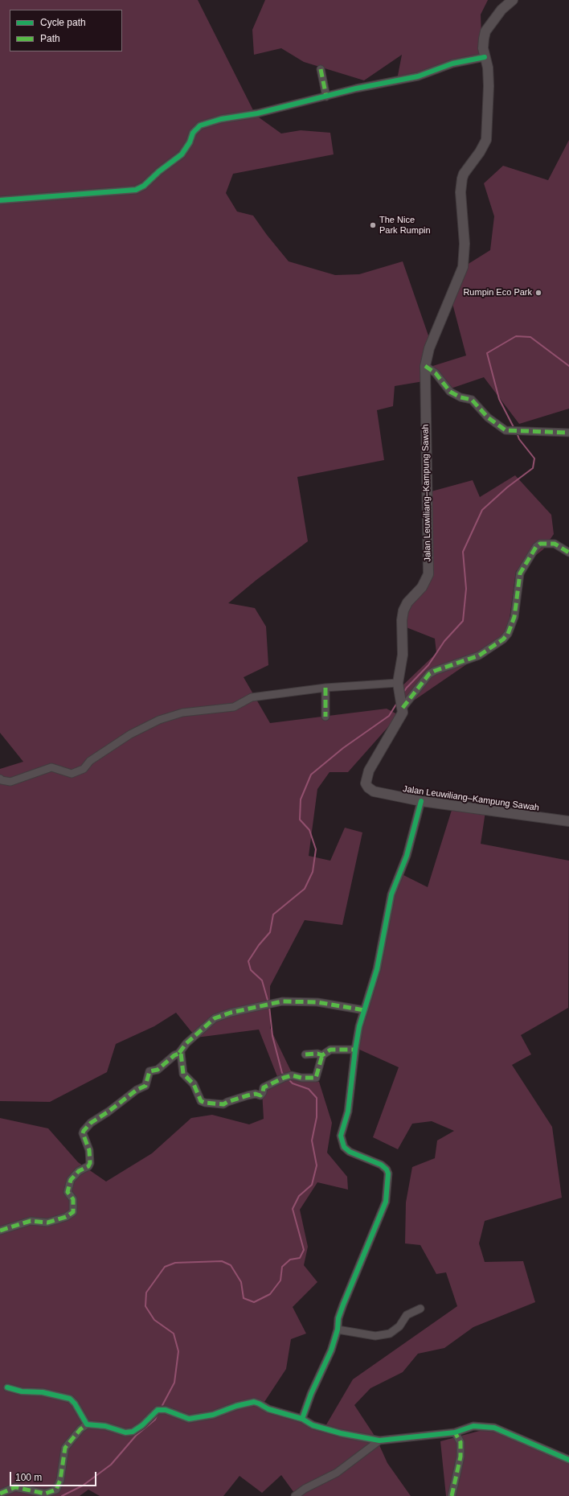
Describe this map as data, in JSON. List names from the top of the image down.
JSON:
{
  "streets": {
    "main road": ["Jalan Leuwiliang–Kampung Sawah"]
  },
  "places": ["The Nice Park Rumpin", "Rumpin Eco Park"],
  "legend": ["Cycle path", "Path"],
  "scale_bar": "100 m"
}
